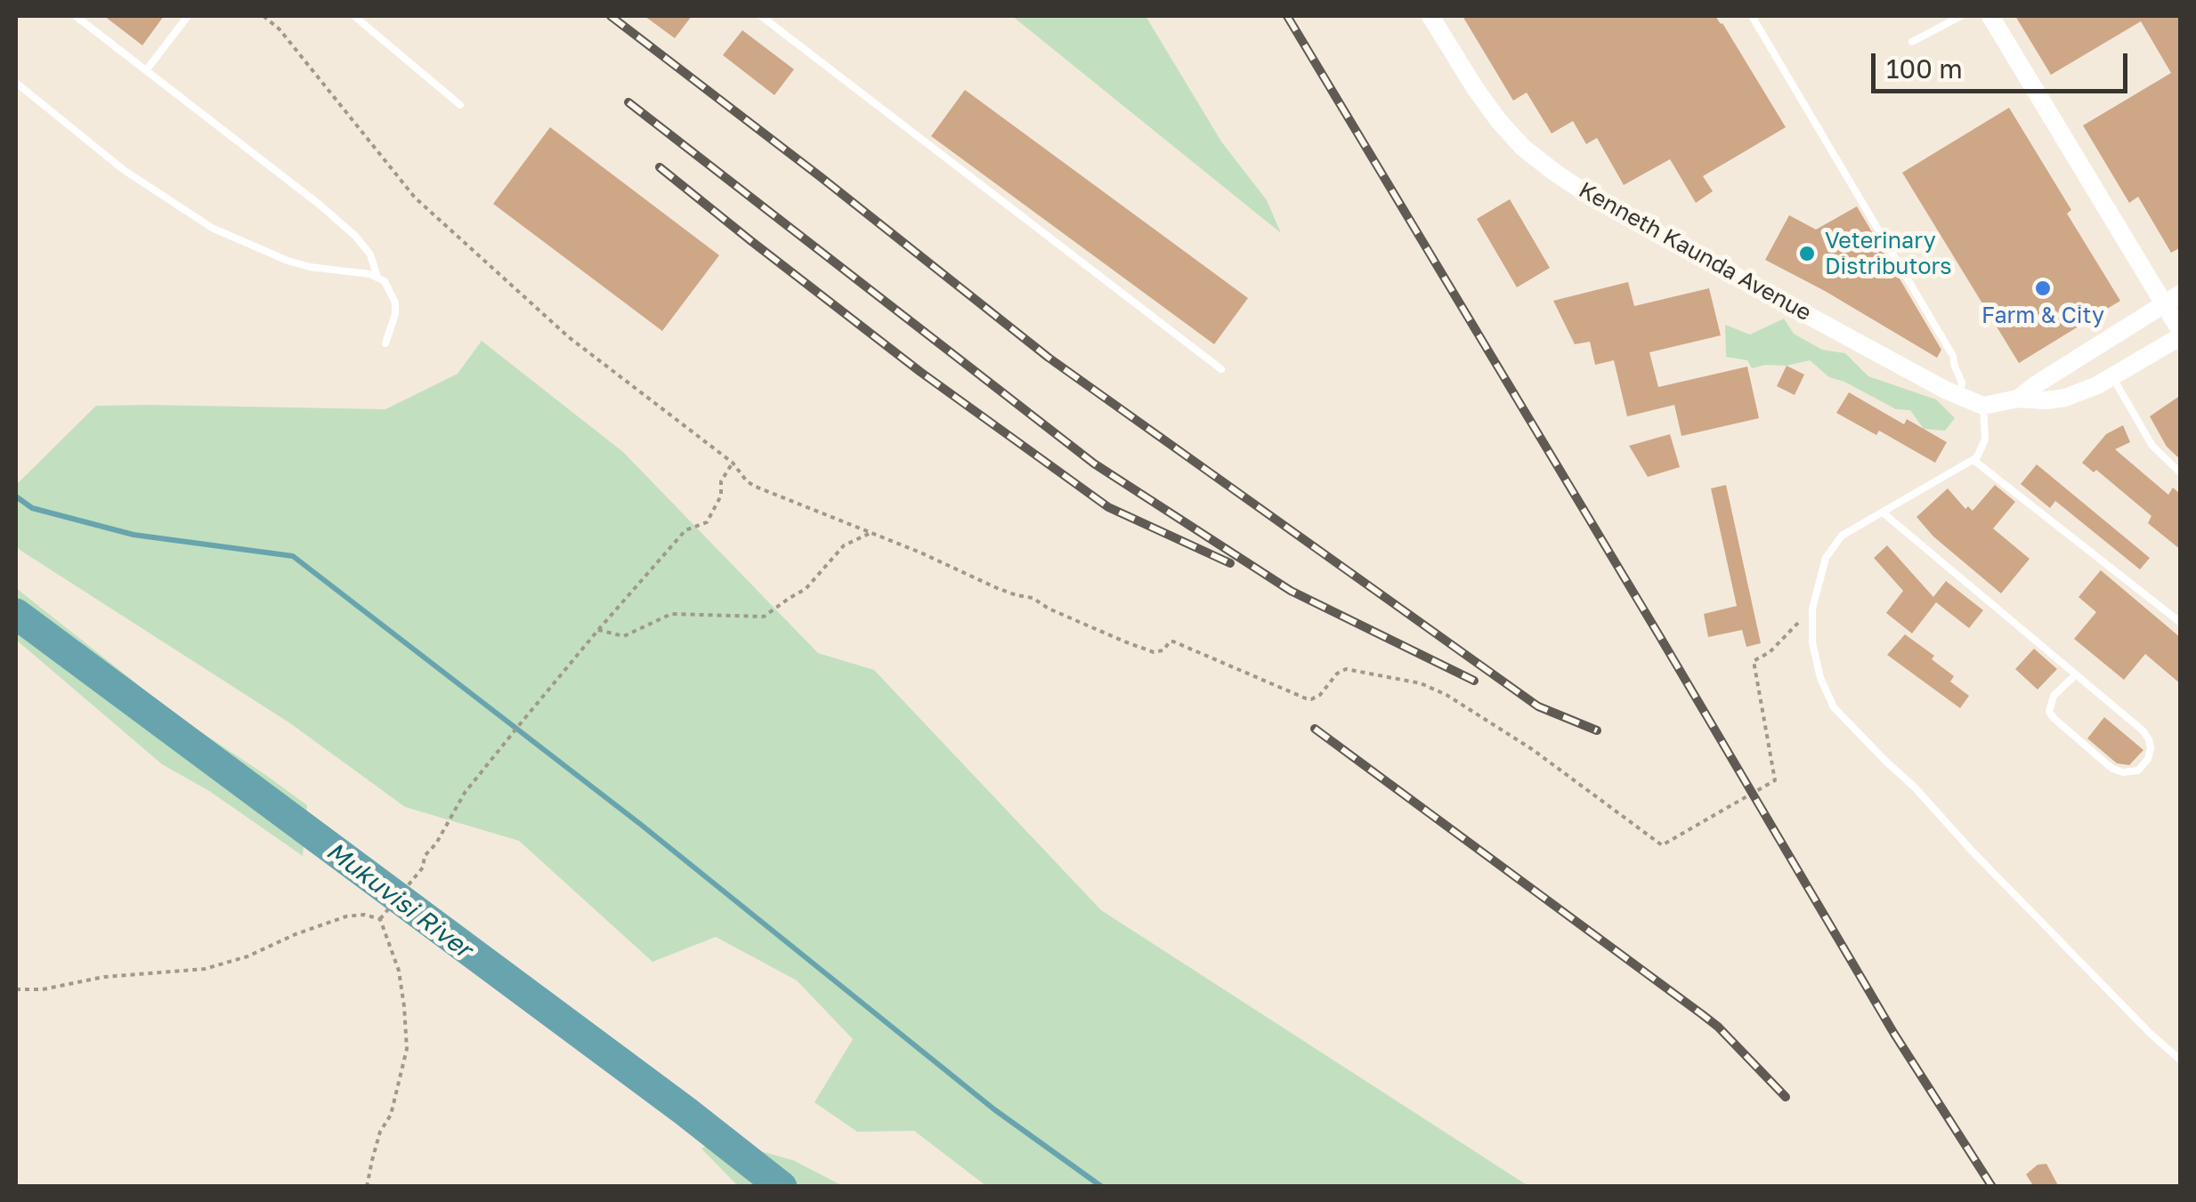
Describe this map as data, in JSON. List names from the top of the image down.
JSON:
{
  "streets": {
    "main road": ["Kenneth Kaunda Avenue"]
  },
  "water": ["Mukuvisi River"],
  "places": ["Veterinary Distributors", "Farm & City"],
  "scale_bar": "100 m"
}
